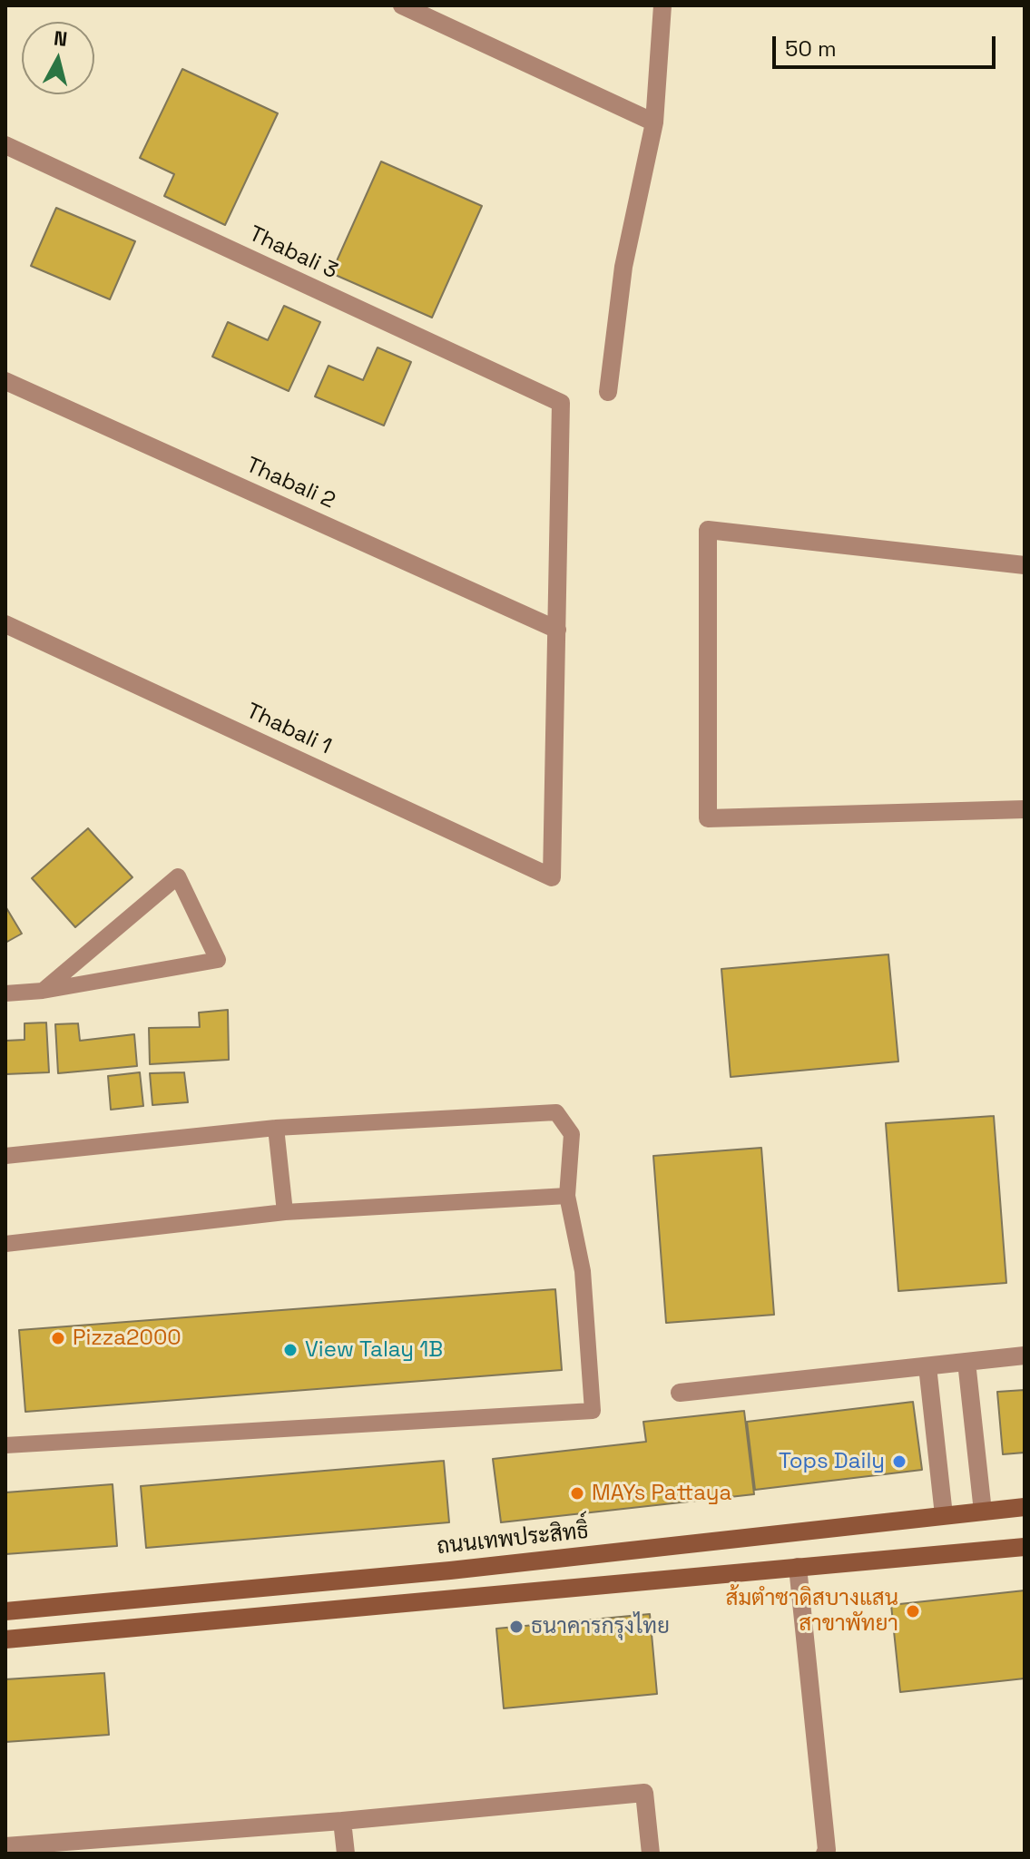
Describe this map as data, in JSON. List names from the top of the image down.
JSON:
{
  "streets": {
    "main road": ["ถนนเทพประสิทธิ์"],
    "street": ["Thabali 3", "Thabali 2", "Thabali 1"]
  },
  "crossings": [
    ["Thabali 3", "Thabali 2"],
    ["Thabali 3", "Thabali 1"],
    ["Thabali 2", "Thabali 1"]
  ],
  "places": [
    "Pizza2000",
    "View Talay 1B",
    "Tops Daily",
    "MAYs Pattaya",
    "ส้มตำซาดิสบางแสน สาขาพัทยา",
    "ธนาคารกรุงไทย"
  ],
  "scale_bar": "50 m",
  "north": "top"
}
